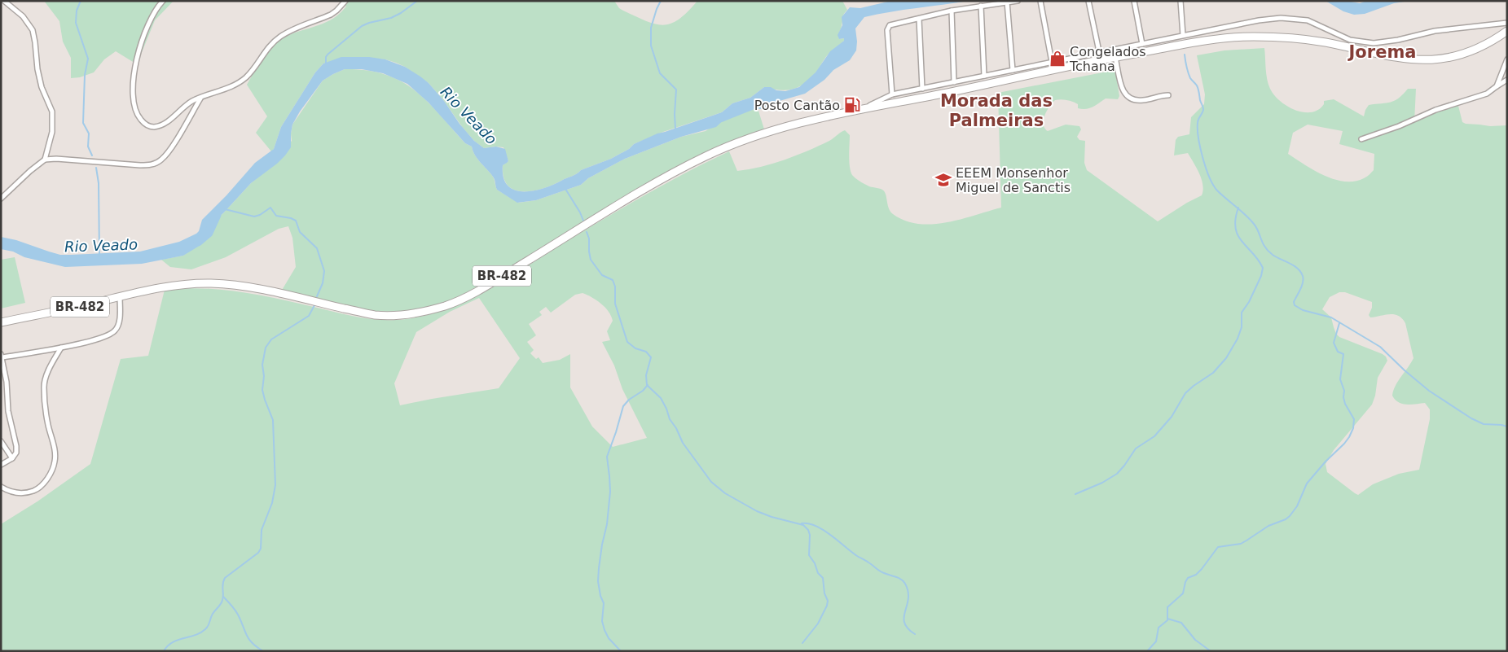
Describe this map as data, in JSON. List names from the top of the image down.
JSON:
{
  "streets": {
    "highway": ["BR-482"]
  },
  "districts": ["Jorema", "Morada das Palmeiras"],
  "water": ["Rio Veado"],
  "places": {
    "shop": ["Congelados Tchana"],
    "fuel station": ["Posto Cantão"],
    "school or university": ["EEEM Monsenhor Miguel de Sanctis"]
  }
}
